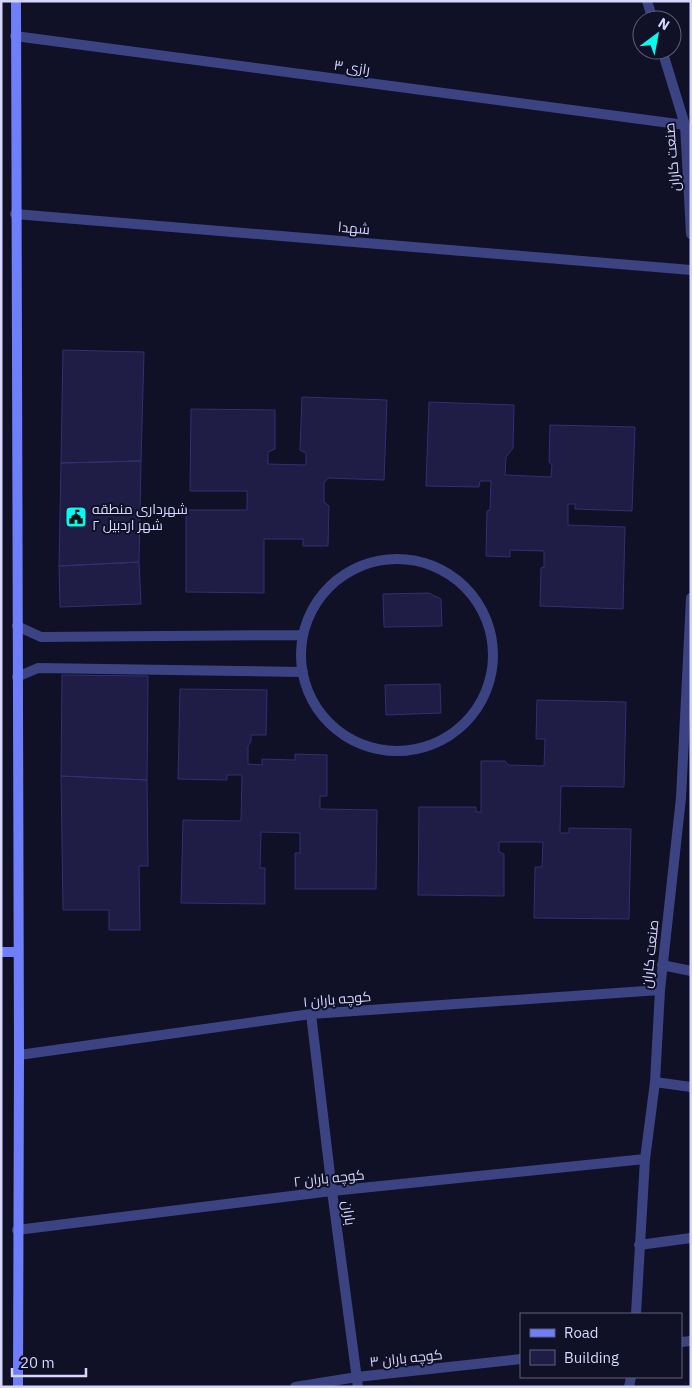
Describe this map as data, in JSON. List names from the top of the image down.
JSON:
{
  "streets": {
    "street": [
      "رازی ۳",
      "صنعت کاران",
      "شهدا",
      "کوچه باران ۱",
      "کوچه باران ۲",
      "باران",
      "کوچه باران ۳"
    ]
  },
  "crossings": [
    ["رازی ۳", "صنعت کاران"],
    ["صنعت کاران", "کوچه باران ۱"],
    ["صنعت کاران", "کوچه باران ۲"],
    ["کوچه باران ۱", "باران"],
    ["کوچه باران ۲", "باران"],
    ["باران", "کوچه باران ۳"]
  ],
  "places": {
    "public building": ["شهرداری منطقه ۲ شهر اردبیل"]
  },
  "legend": ["Road", "Building"],
  "scale_bar": "20 m",
  "north": "top right"
}
